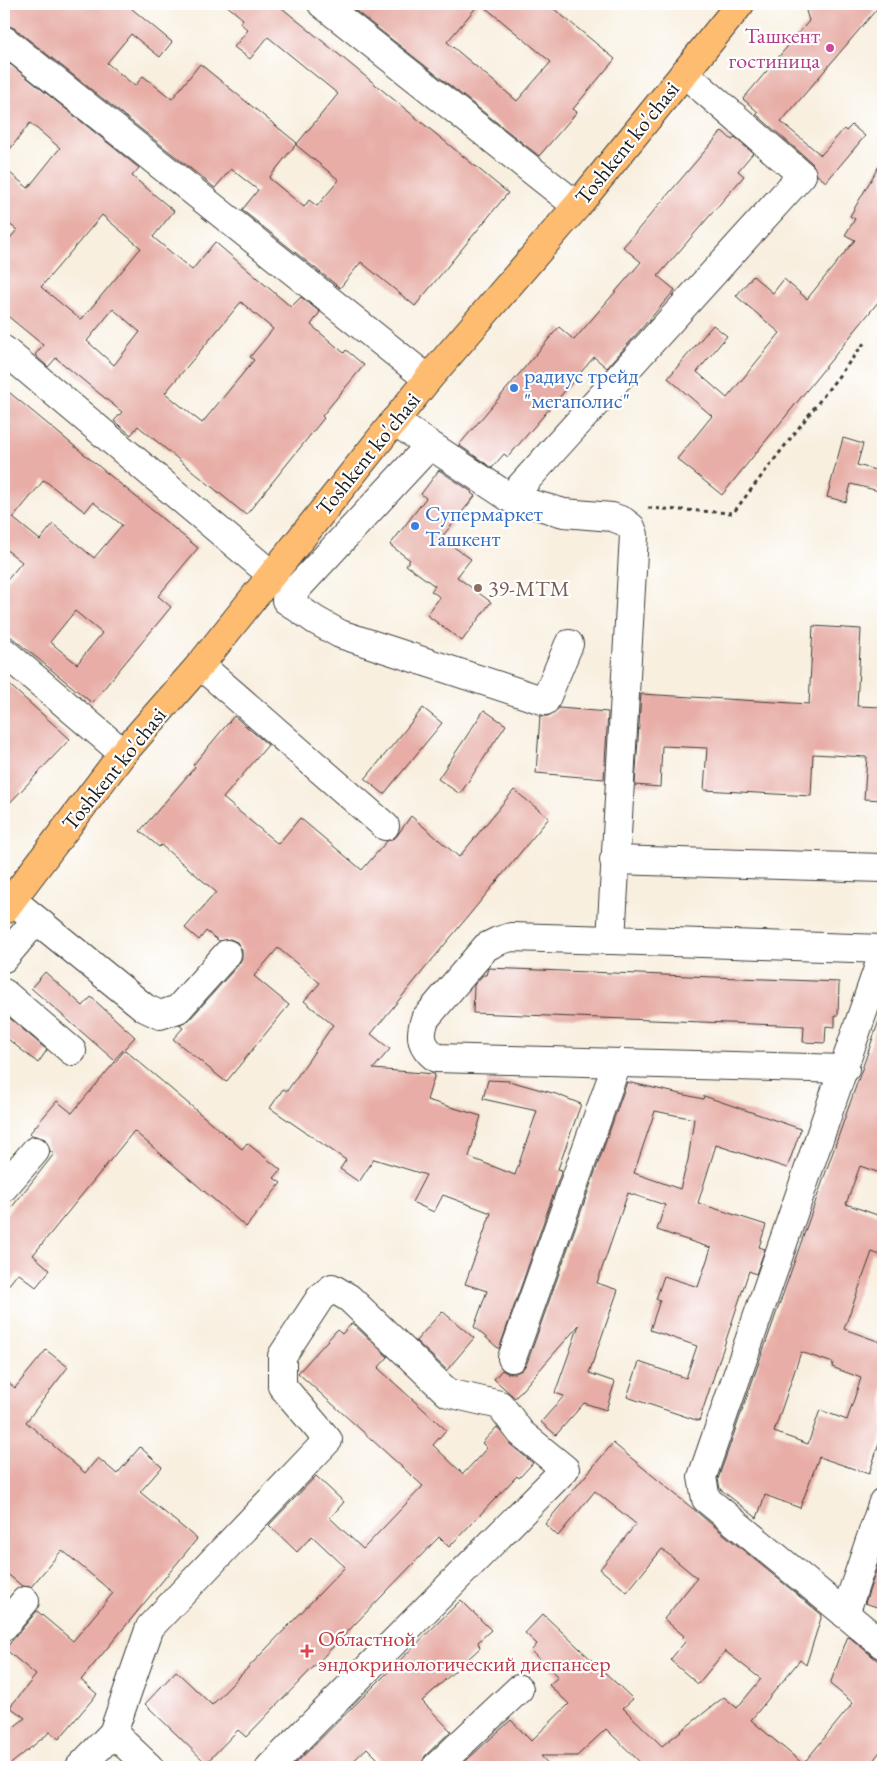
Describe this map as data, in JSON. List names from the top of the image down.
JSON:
{
  "streets": {
    "main road": ["Toshkent ko'chasi"]
  },
  "places": {
    "other": [
      "Ташкент гостиница",
      "радиус трейд \"мегаполис\"",
      "Супермаркет Ташкент",
      "39-MTM"
    ],
    "health": ["Областной эндокринологический диспансер"]
  }
}
